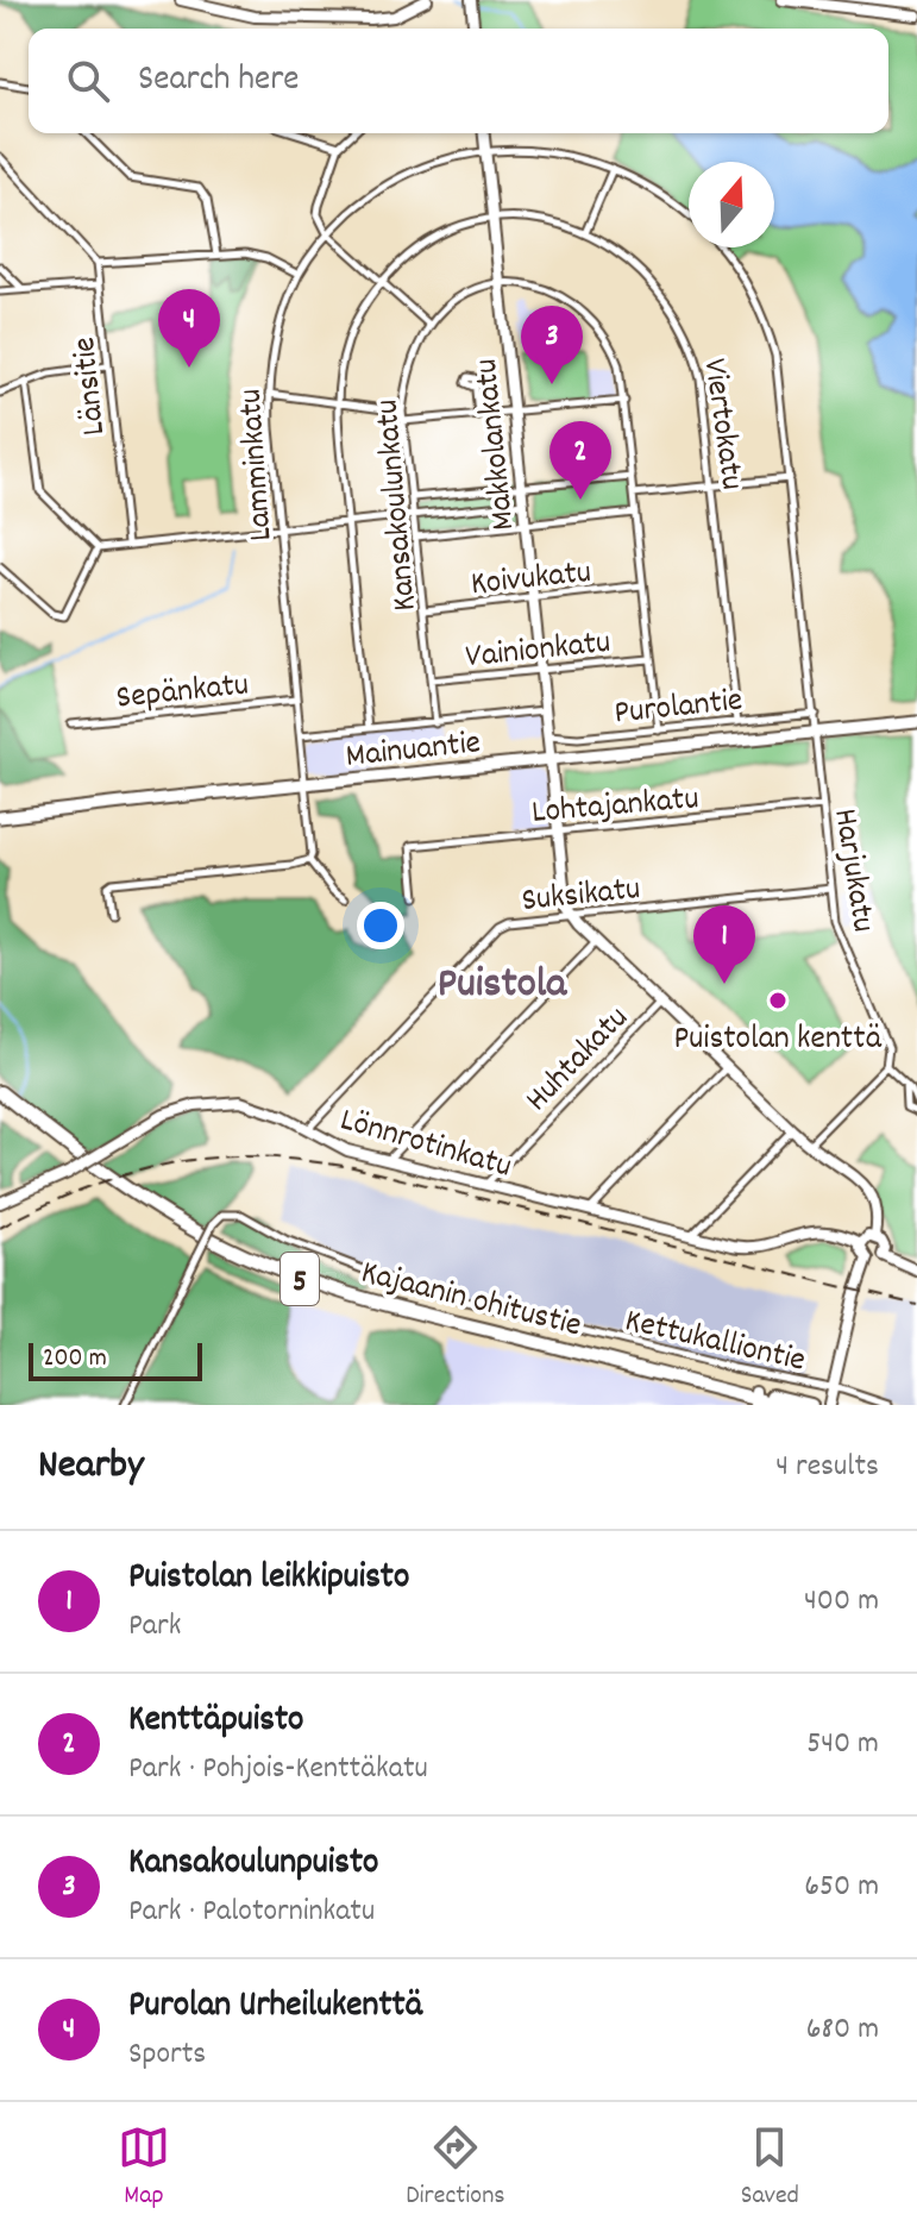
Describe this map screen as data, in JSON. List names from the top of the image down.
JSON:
{
  "streets": {
    "highway": ["5", "Kajaanin ohitustie"],
    "main road": ["Mainuantie"],
    "street": [
      "Länsitie",
      "Viertokatu",
      "Makkolankatu",
      "Lamminkatu",
      "Kansakoulunkatu",
      "Koivukatu",
      "Vainionkatu",
      "Sepänkatu",
      "Purolantie",
      "Lohtajankatu",
      "Harjukatu",
      "Suksikatu",
      "Huhtakatu",
      "Lönnrotinkatu",
      "Kettukalliontie"
    ]
  },
  "crossings": [
    ["Viertokatu", "Makkolankatu"],
    ["Viertokatu", "Purolantie"],
    ["Makkolankatu", "Lamminkatu"],
    ["Makkolankatu", "Kansakoulunkatu"],
    ["Makkolankatu", "Koivukatu"],
    ["Makkolankatu", "Vainionkatu"],
    ["Makkolankatu", "Purolantie"],
    ["Makkolankatu", "Mainuantie"],
    ["Makkolankatu", "Lohtajankatu"],
    ["Makkolankatu", "Suksikatu"],
    ["Lamminkatu", "Sepänkatu"],
    ["Lamminkatu", "Mainuantie"],
    ["Kansakoulunkatu", "Koivukatu"],
    ["Kansakoulunkatu", "Vainionkatu"],
    ["Kansakoulunkatu", "Purolantie"],
    ["Mainuantie", "Harjukatu"],
    ["Lohtajankatu", "Harjukatu"],
    ["Harjukatu", "Suksikatu"],
    ["Suksikatu", "Lönnrotinkatu"],
    ["Huhtakatu", "Lönnrotinkatu"]
  ],
  "districts": ["Puistola"],
  "places": ["Puistolan kenttä"],
  "scale_bar": "200 m",
  "north": "top",
  "page": {
    "search": "Search here",
    "pins": [
      "4",
      "3",
      "2",
      "1"
    ],
    "scale": "200 m",
    "heading": ["Nearby", "4 results"],
    "list": [
      {
        "mark": "1",
        "name": "Puistolan leikkipuisto",
        "note": "Park",
        "value": "400 m"
      },
      {
        "mark": "2",
        "name": "Kenttäpuisto",
        "note": "Park · Pohjois-Kenttäkatu",
        "value": "540 m"
      },
      {
        "mark": "3",
        "name": "Kansakoulunpuisto",
        "note": "Park · Palotorninkatu",
        "value": "650 m"
      },
      {
        "mark": "4",
        "name": "Purolan Urheilukenttä",
        "note": "Sports",
        "value": "680 m"
      }
    ],
    "nav": ["Map", "Directions", "Saved"]
  }
}
